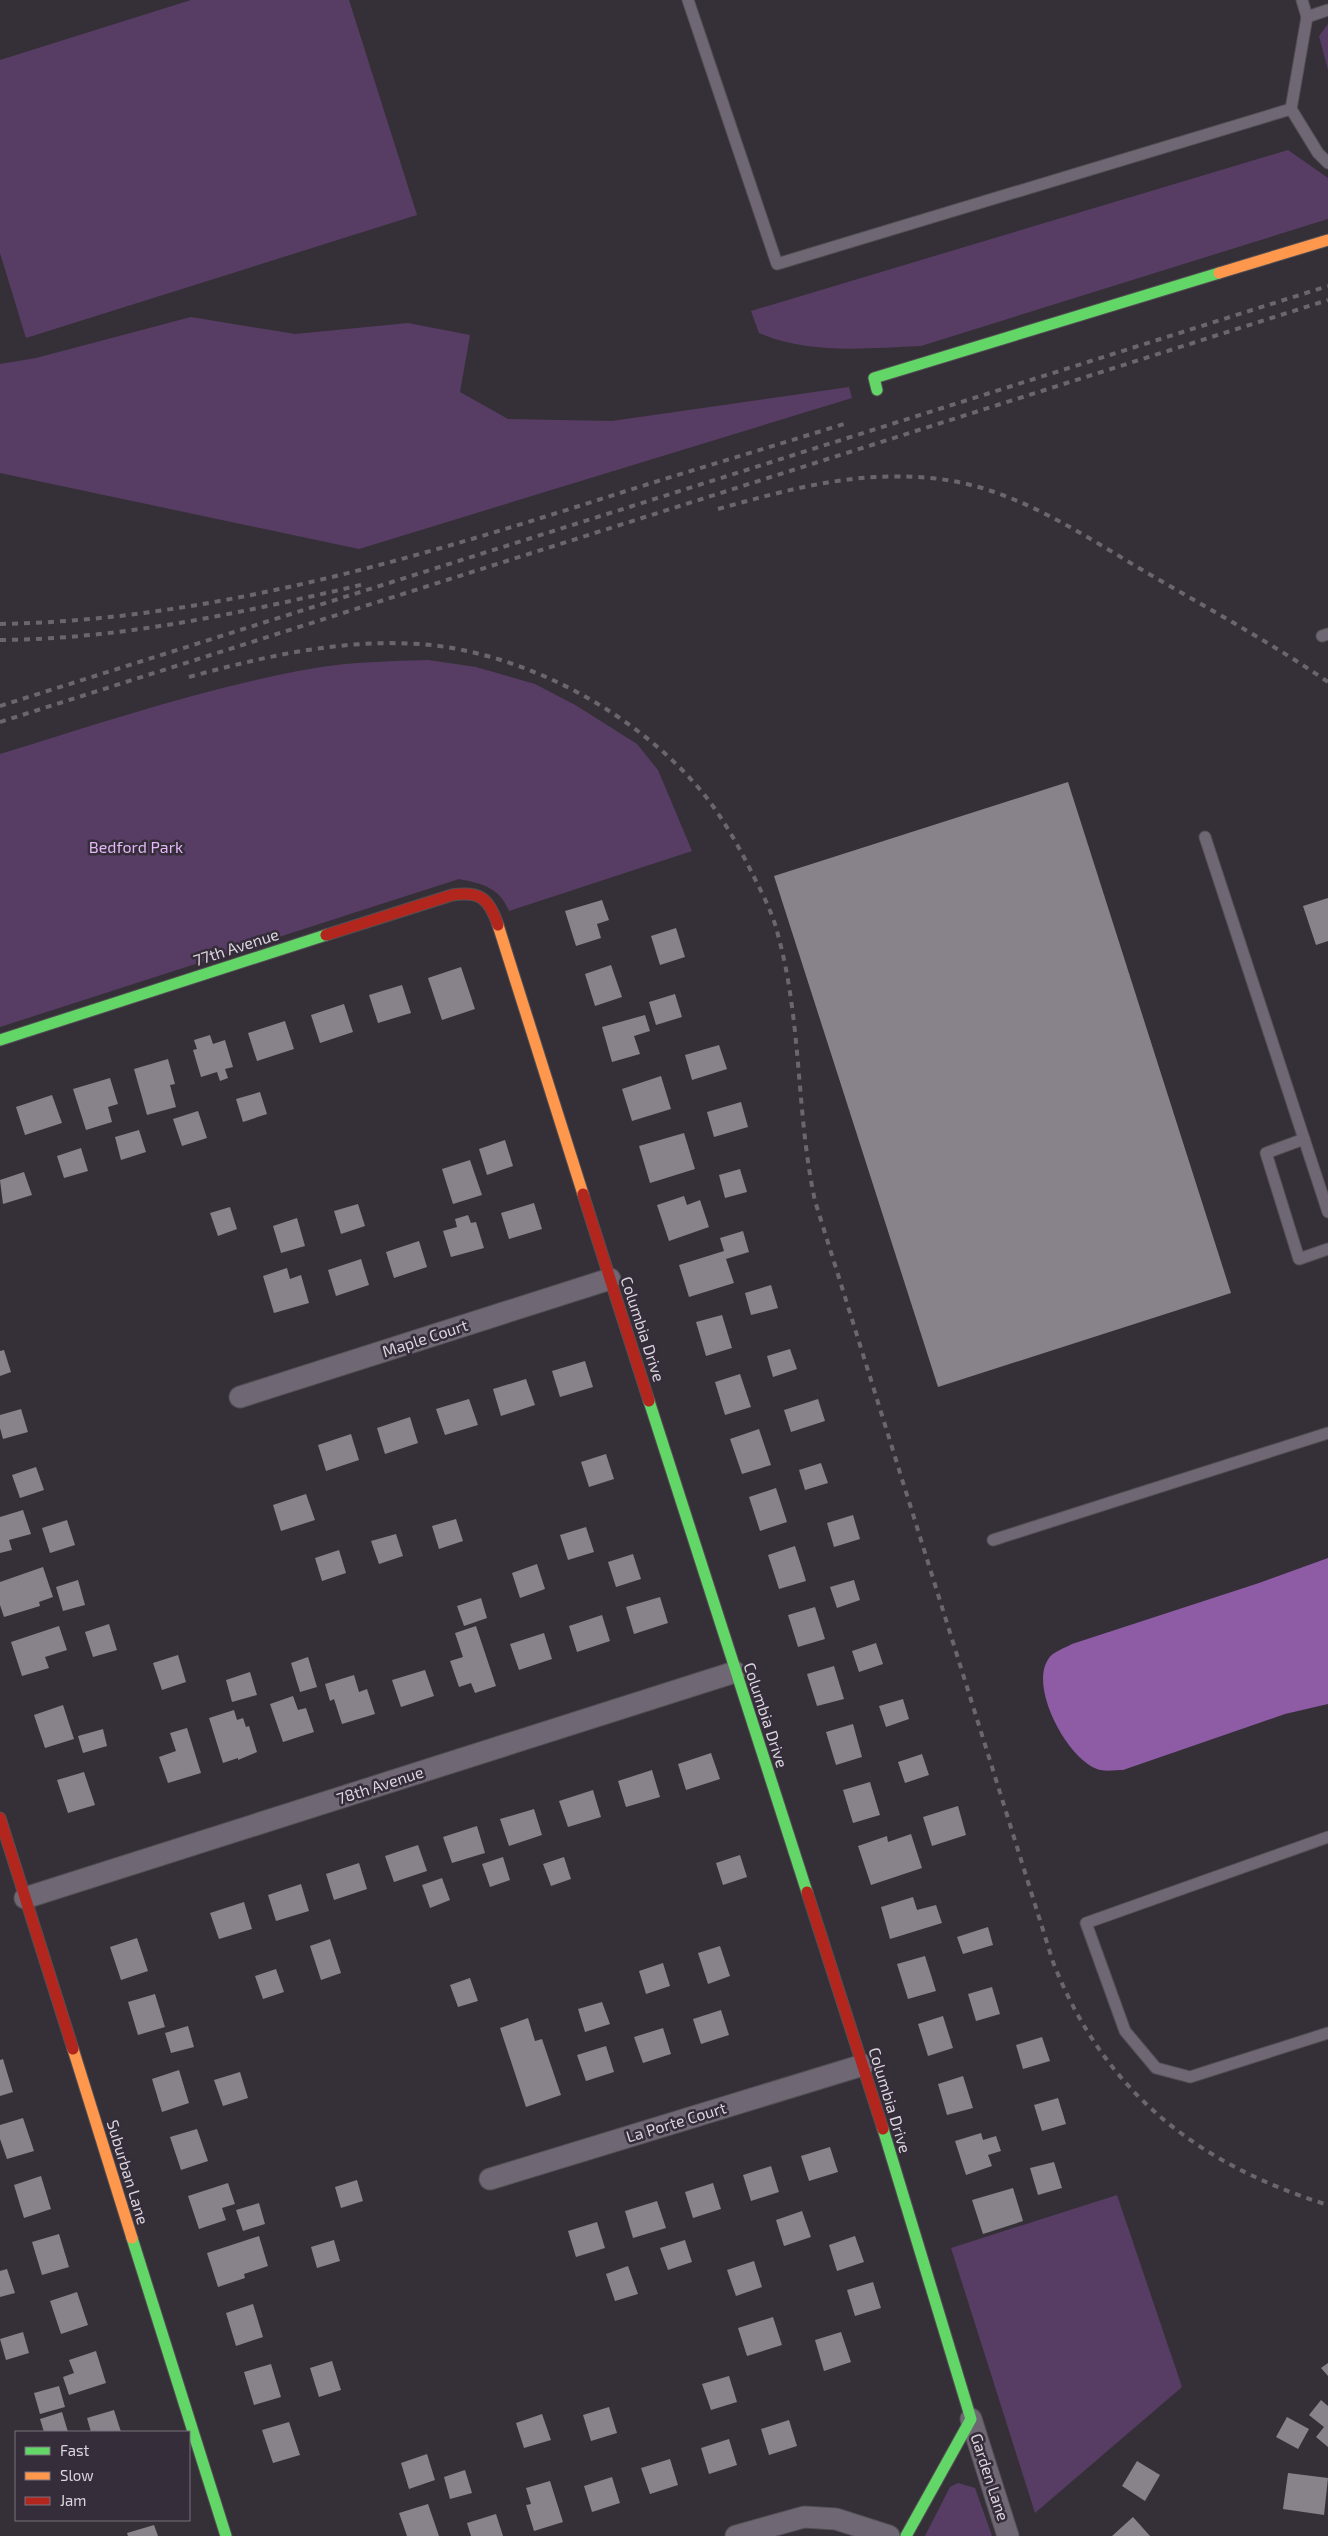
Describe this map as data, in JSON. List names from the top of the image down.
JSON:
{
  "streets": {
    "street": [
      "77th Avenue",
      "Columbia Drive",
      "Maple Court",
      "78th Avenue",
      "La Porte Court",
      "Suburban Lane",
      "Garden Lane"
    ]
  },
  "crossings": [
    ["77th Avenue", "Columbia Drive"],
    ["Columbia Drive", "Maple Court"],
    ["Columbia Drive", "78th Avenue"],
    ["Columbia Drive", "La Porte Court"],
    ["Columbia Drive", "Garden Lane"],
    ["78th Avenue", "Suburban Lane"]
  ],
  "parks": ["Bedford Park"],
  "legend": ["Fast", "Slow", "Jam"]
}
